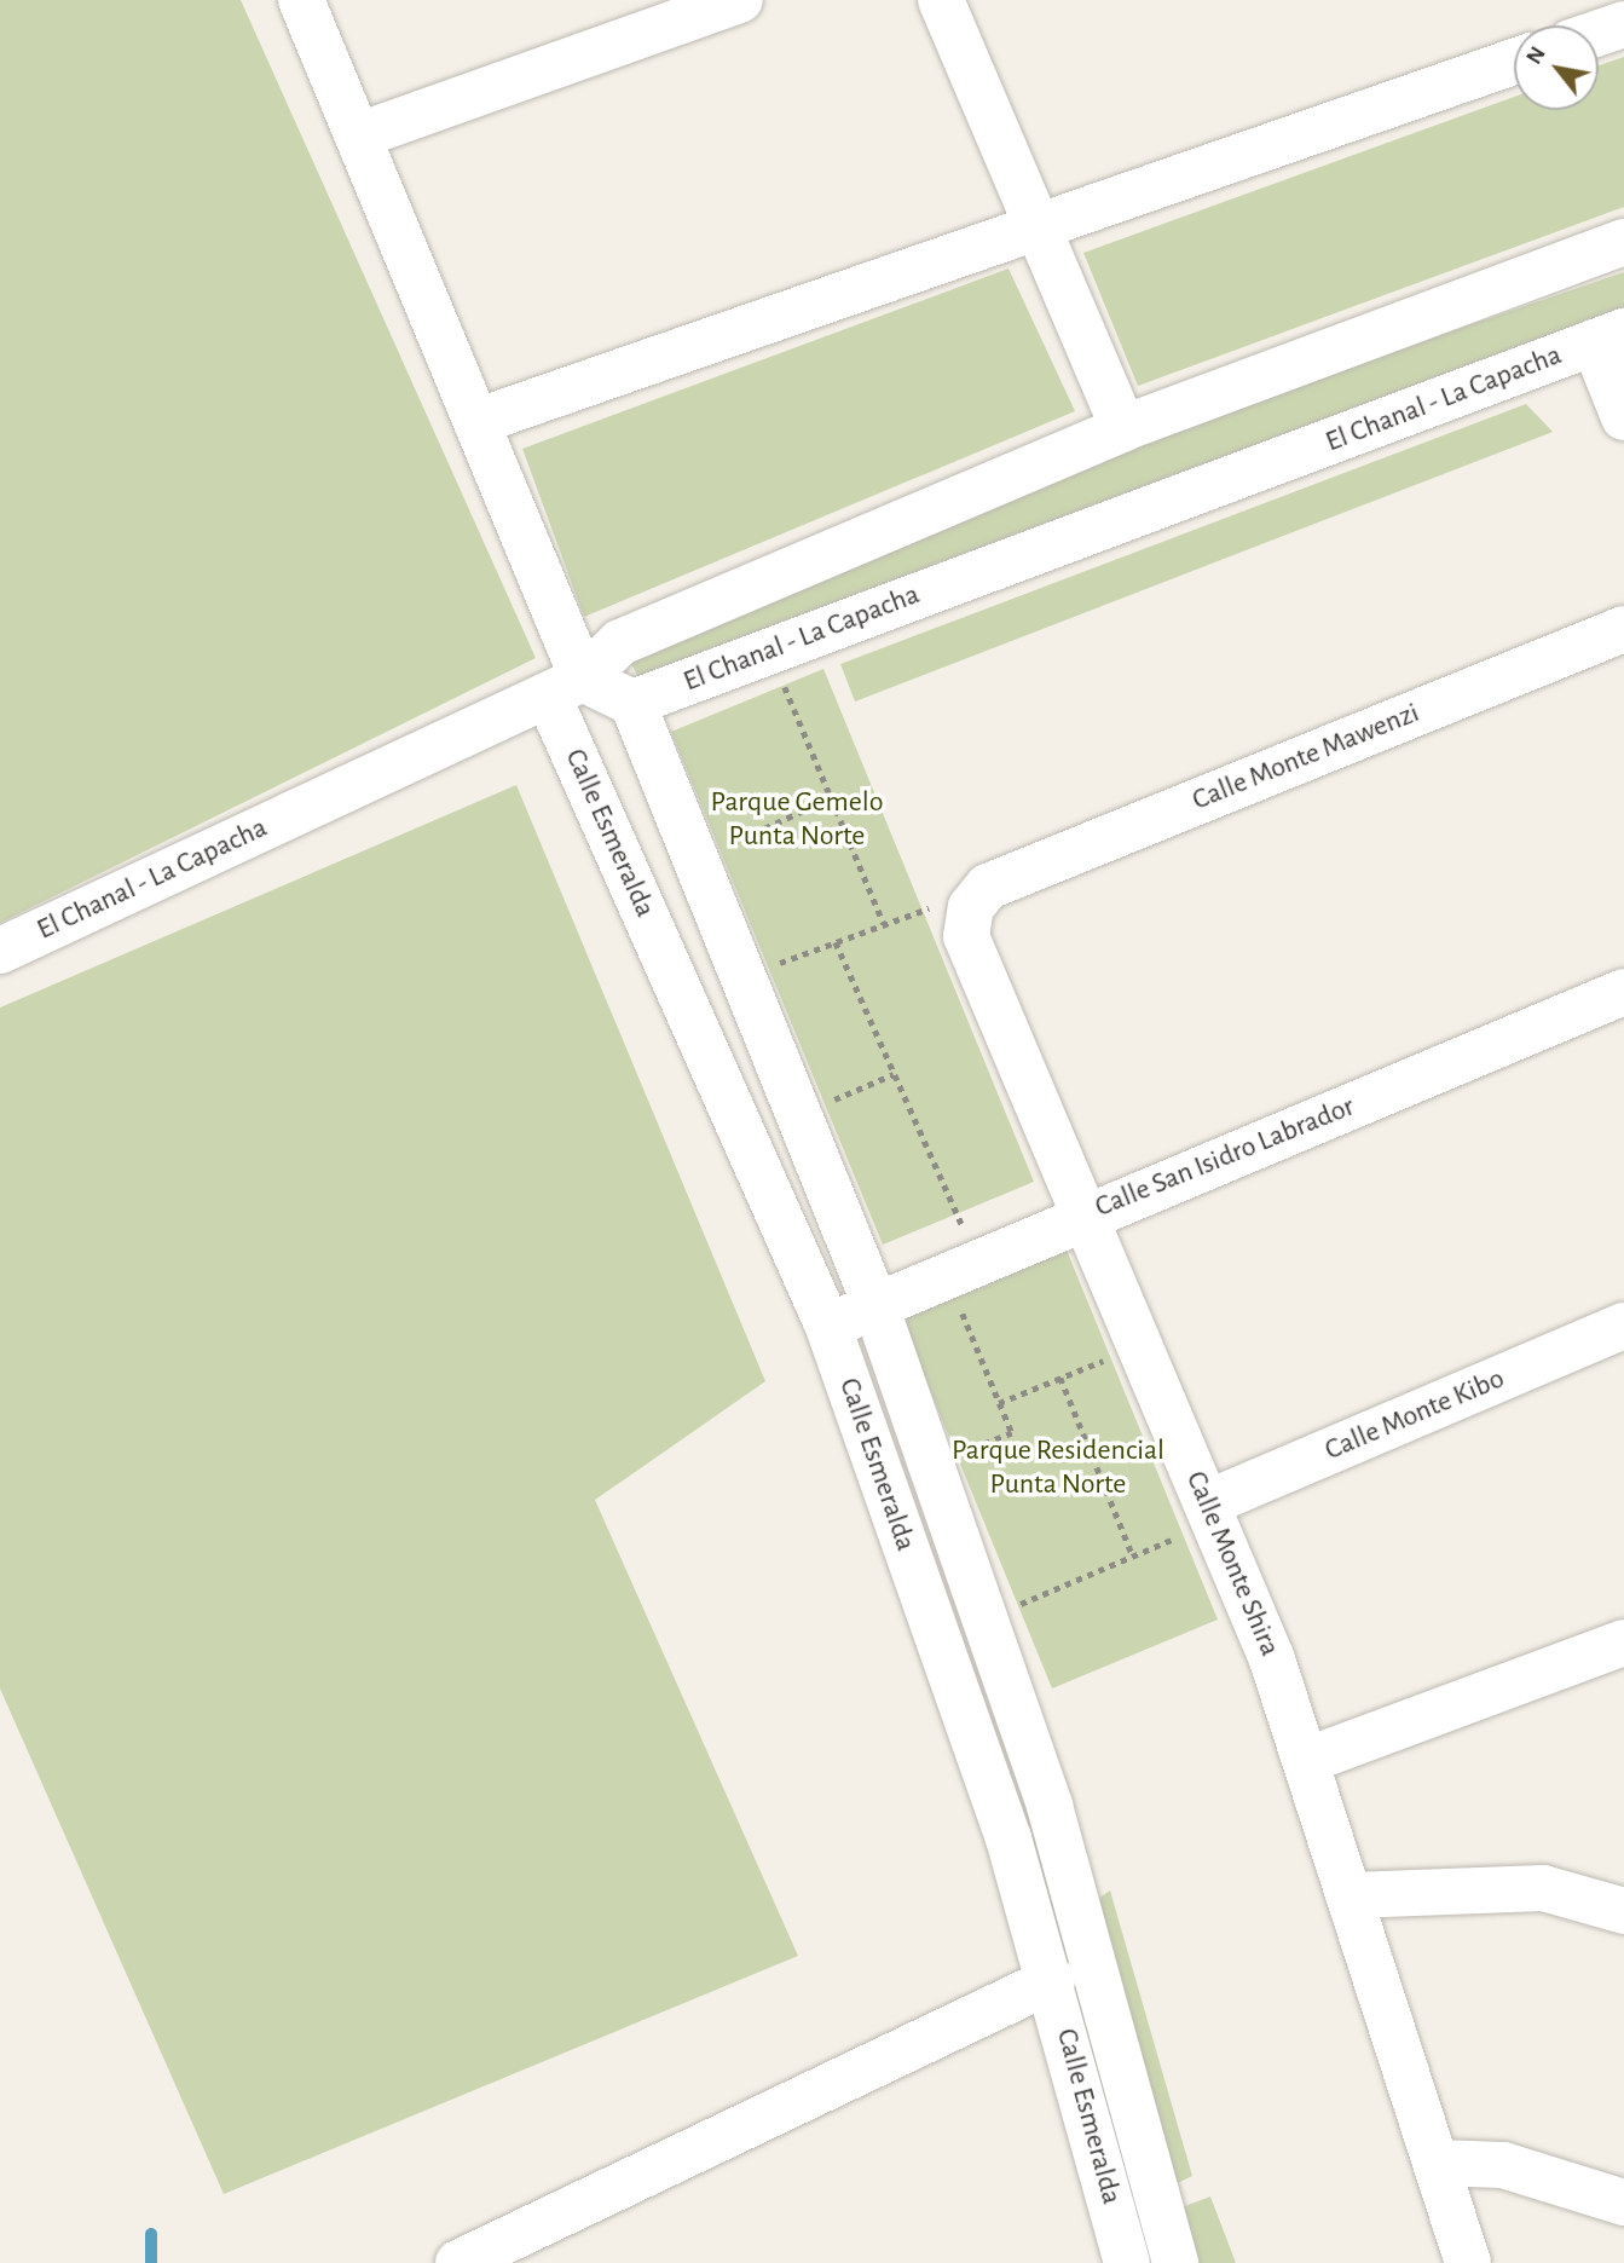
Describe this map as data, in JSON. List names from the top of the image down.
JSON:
{
  "streets": {
    "street": [
      "El Chanal - La Capacha",
      "Calle Monte Mawenzi",
      "Calle Esmeralda",
      "Calle San Isidro Labrador",
      "Calle Monte Kibo",
      "Calle Monte Shira"
    ]
  },
  "crossings": [
    ["El Chanal - La Capacha", "Calle Esmeralda"],
    ["Calle Monte Mawenzi", "Calle Monte Shira"],
    ["Calle Esmeralda", "Calle San Isidro Labrador"],
    ["Calle San Isidro Labrador", "Calle Monte Shira"],
    ["Calle Monte Kibo", "Calle Monte Shira"]
  ],
  "parks": ["Parque Gemelo Punta Norte", "Parque Residencial Punta Norte"],
  "north": "top left"
}
